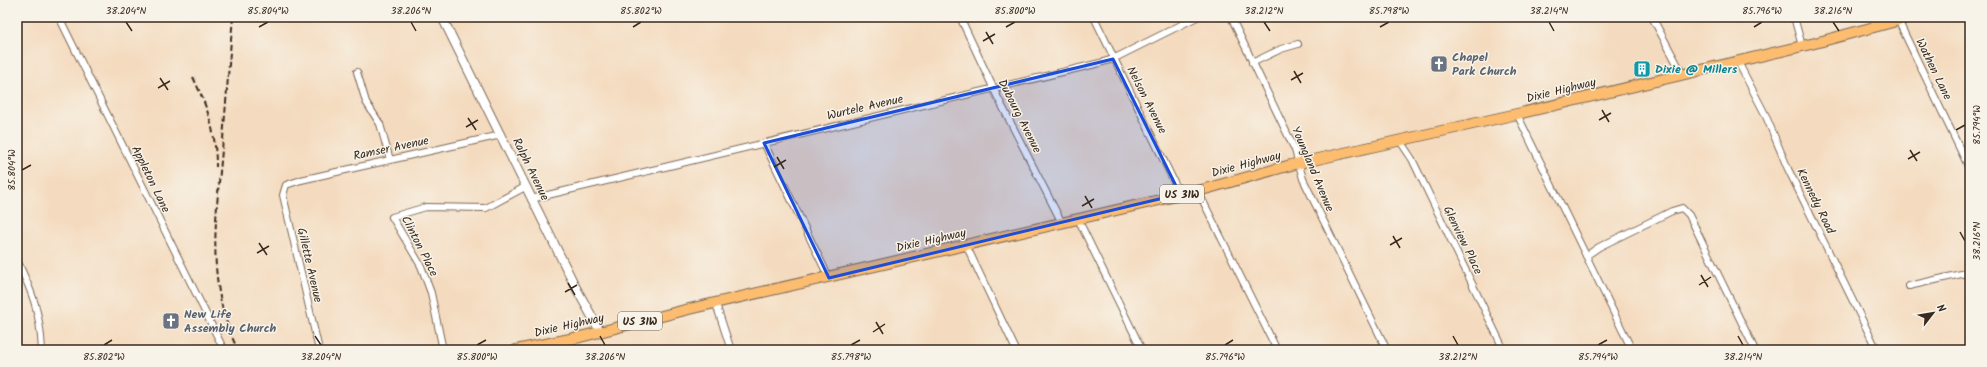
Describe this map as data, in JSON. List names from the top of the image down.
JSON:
{
  "streets": {
    "main road": ["Dixie Highway", "US 31W"],
    "street": [
      "Wathen Lane",
      "Nelson Avenue",
      "Wurtele Avenue",
      "Dubourg Avenue",
      "Ramser Avenue",
      "Ralph Avenue",
      "Youngland Avenue",
      "Appleton Lane",
      "Kennedy Road",
      "Glenview Place",
      "Clinton Place",
      "Gillette Avenue"
    ]
  },
  "crossings": [
    ["Wathen Lane", "Dixie Highway"],
    ["Dixie Highway", "Nelson Avenue"],
    ["Dixie Highway", "Dubourg Avenue"],
    ["Dixie Highway", "Ralph Avenue"],
    ["Dixie Highway", "Youngland Avenue"],
    ["Dixie Highway", "Kennedy Road"],
    ["Dixie Highway", "Glenview Place"],
    ["Nelson Avenue", "Wurtele Avenue"],
    ["Wurtele Avenue", "Dubourg Avenue"],
    ["Wurtele Avenue", "Ralph Avenue"],
    ["Ramser Avenue", "Ralph Avenue"],
    ["Ramser Avenue", "Gillette Avenue"],
    ["Ralph Avenue", "Clinton Place"]
  ],
  "places": {
    "church": ["Chapel Park Church", "New Life Assembly Church"],
    "building": ["Dixie @ Millers"]
  },
  "north": "top right",
  "coordinates": [
    "38.204°N",
    "85.804°W",
    "38.206°N",
    "85.802°W",
    "85.800°W",
    "38.212°N",
    "85.798°W",
    "38.214°N",
    "85.796°W",
    "38.216°N",
    "85.794°W"
  ]
}
